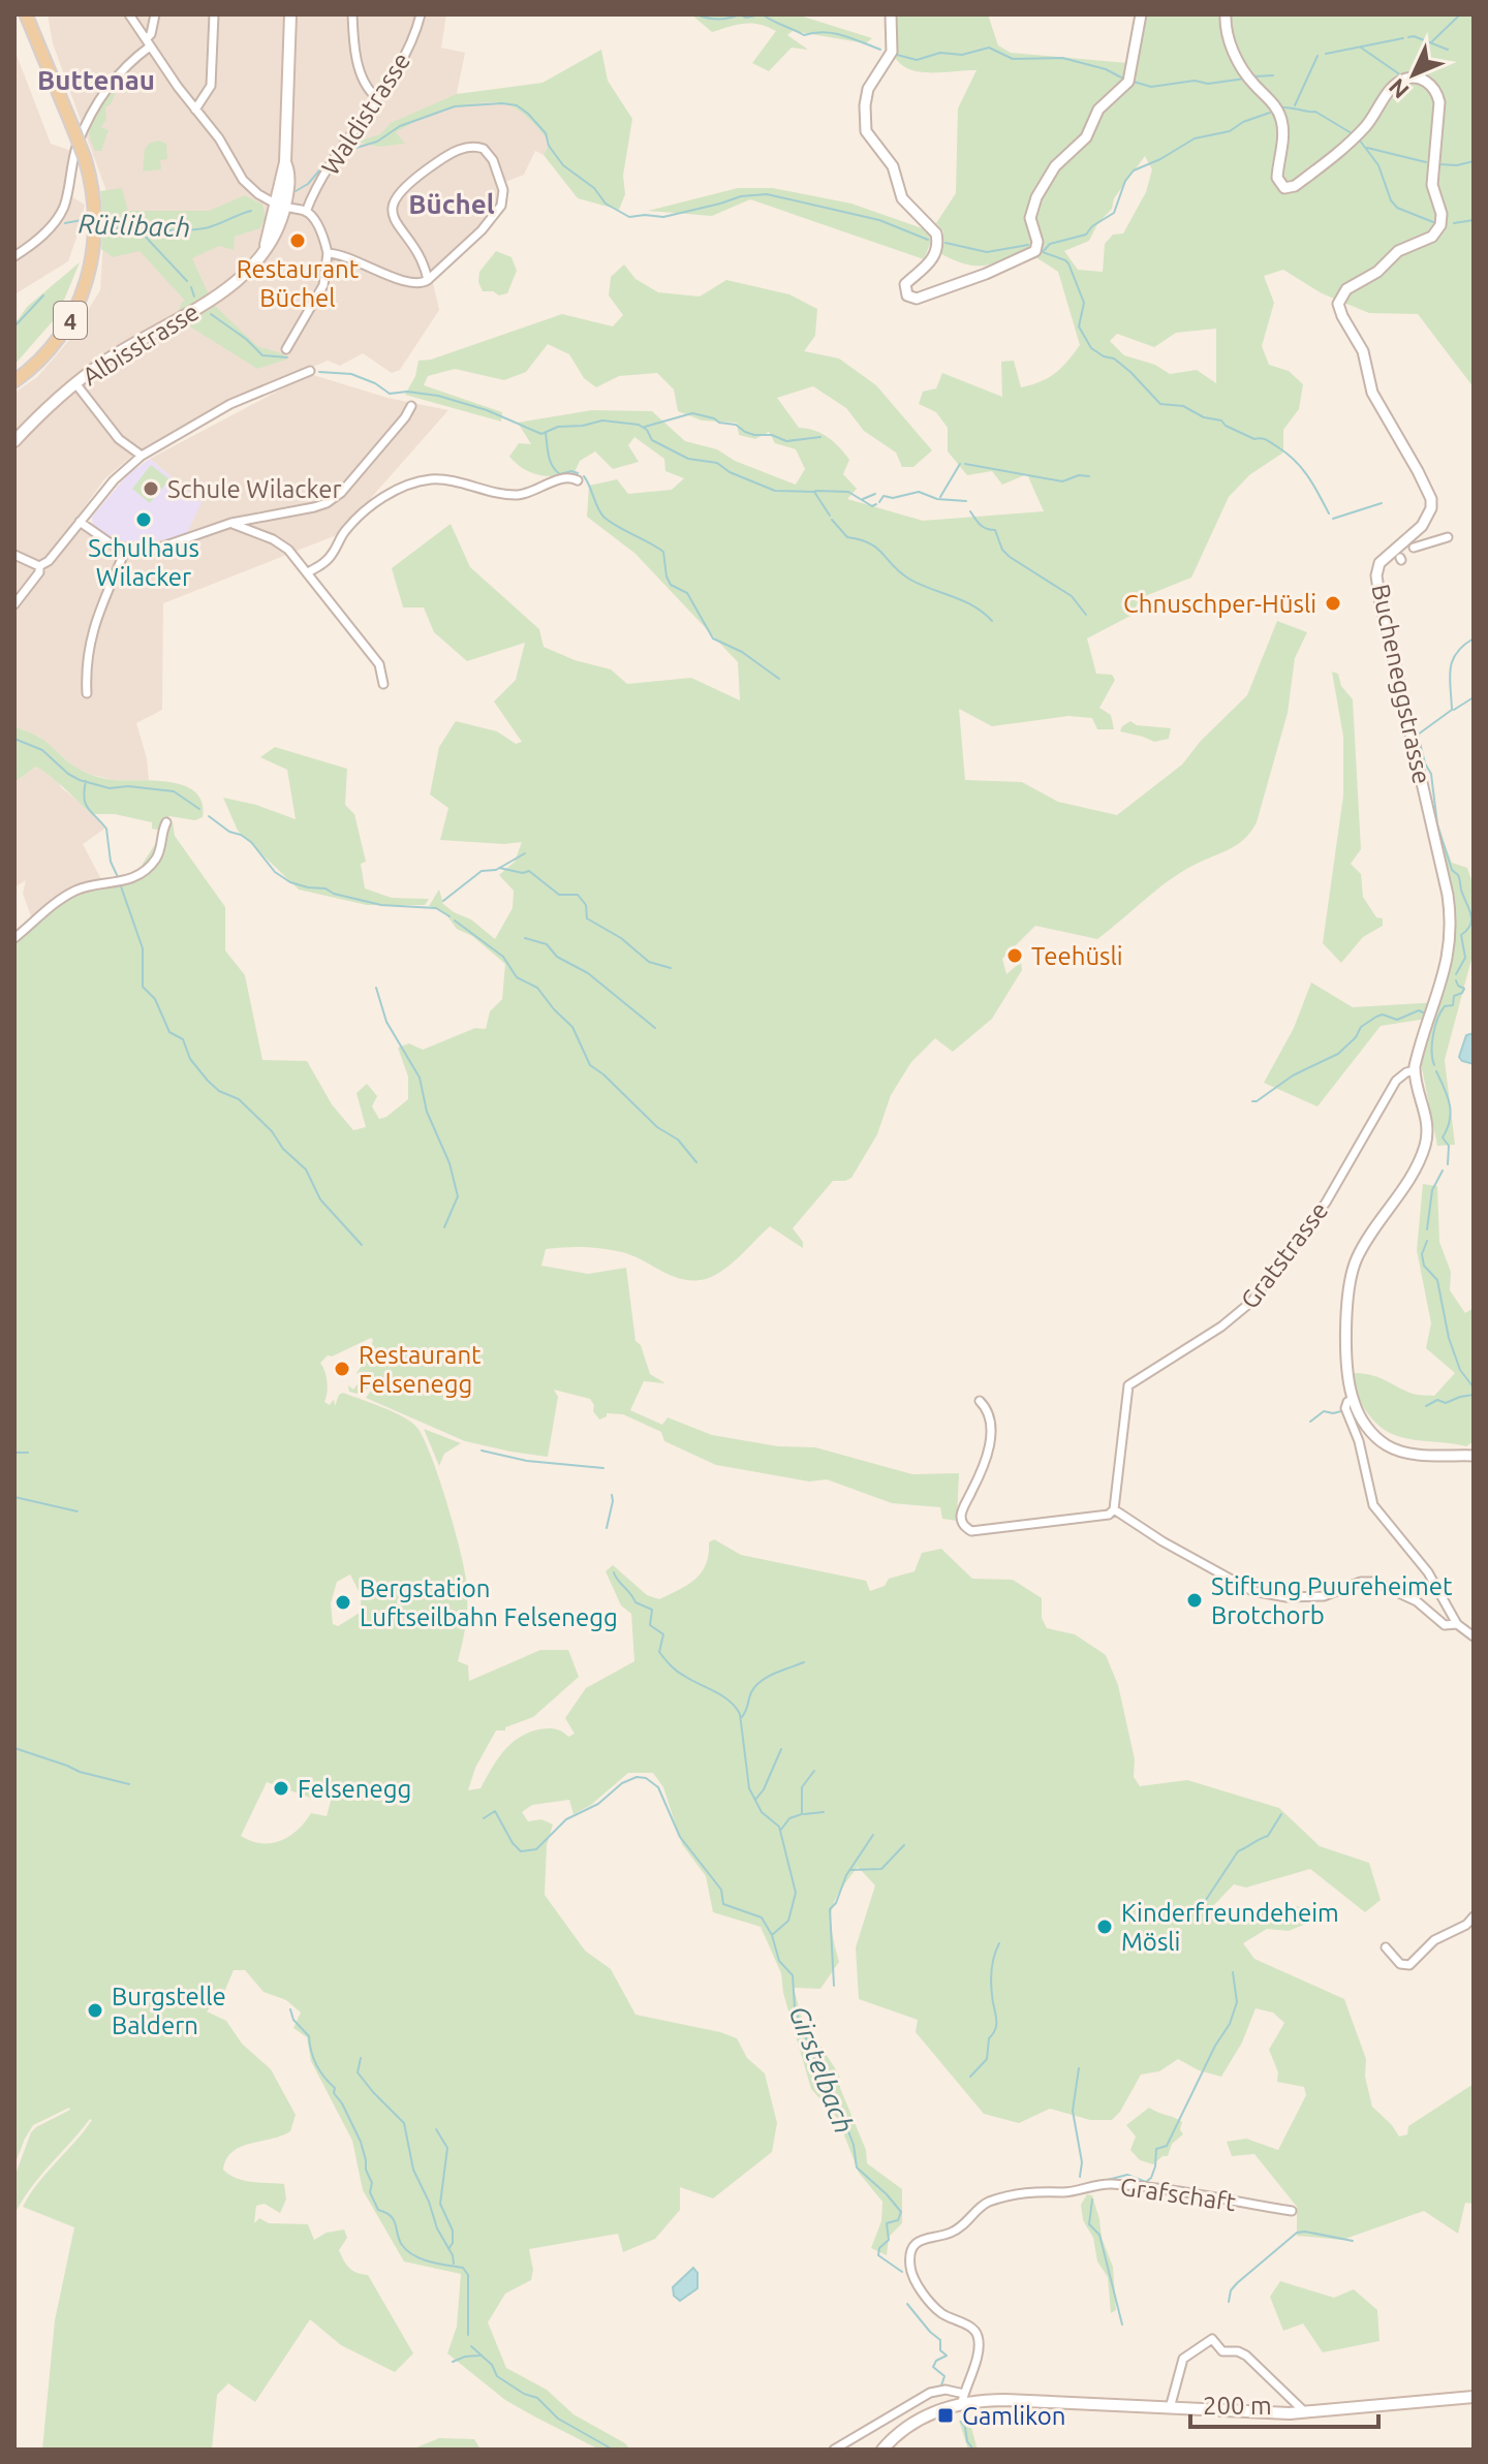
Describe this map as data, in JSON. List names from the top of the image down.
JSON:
{
  "streets": {
    "main road": ["4", "Albisstrasse"],
    "street": [
      "Waldistrasse",
      "Bucheneggstrasse",
      "Gratstrasse",
      "Grafschaft"
    ]
  },
  "crossings": [
    ["Bucheneggstrasse", "Gratstrasse"]
  ],
  "districts": ["Buttenau", "Büchel"],
  "water": ["Rütlibach", "Girstelbach"],
  "places": {
    "other": [
      "Restaurant Büchel",
      "Schule Wilacker",
      "Schulhaus Wilacker",
      "Chnuschper-Hüsli",
      "Teehüsli",
      "Restaurant Felsenegg",
      "Stiftung Puureheimet Brotchorb",
      "Bergstation Luftseilbahn Felsenegg",
      "Felsenegg",
      "Kinderfreundeheim Mösli",
      "Burgstelle Baldern"
    ],
    "transit": ["Gamlikon"]
  },
  "scale_bar": "200 m",
  "north": "bottom left"
}
